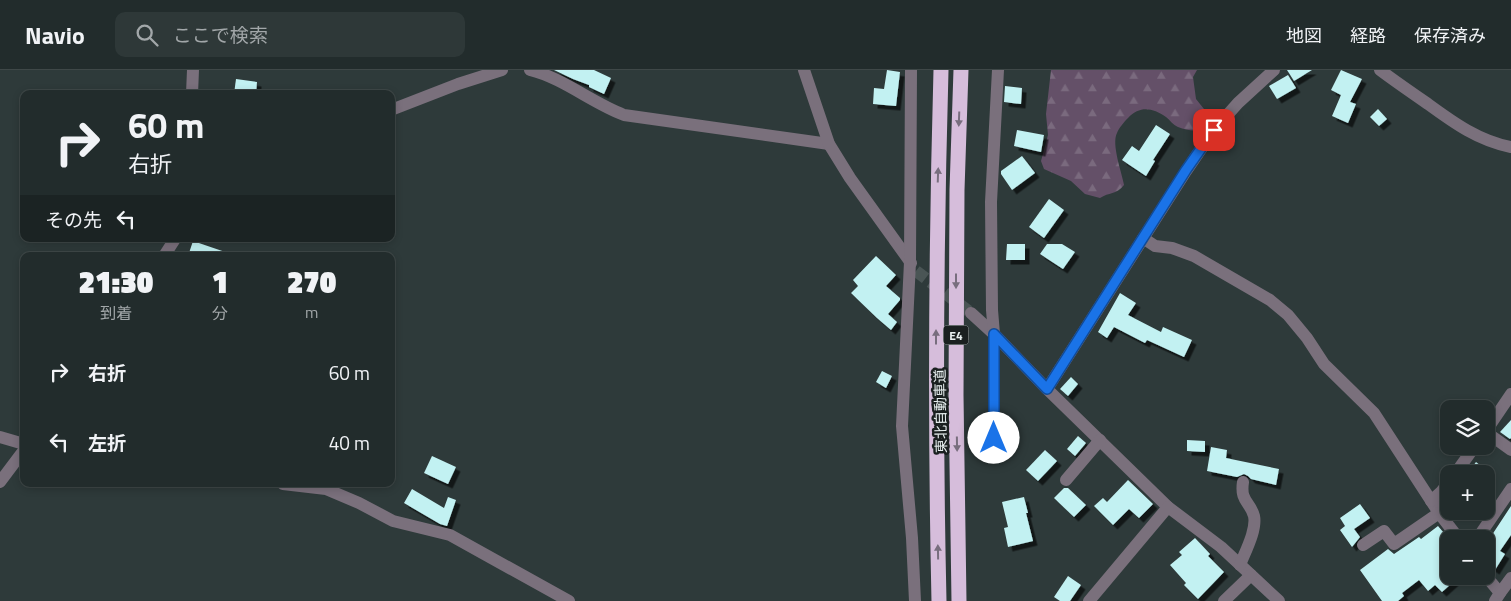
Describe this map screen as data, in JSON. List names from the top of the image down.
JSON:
{
  "streets": {
    "highway": ["E4", "東北自動車道"]
  },
  "page": {
    "header": "Navio",
    "search": "ここで検索",
    "nav": ["地図", "経路", "保存済み"],
    "turn": ["60 m", "右折"],
    "then": "その先",
    "eta": [
      "21:30",
      "到着",
      "1",
      "分",
      "270",
      "m"
    ],
    "list": [
      {
        "name": "右折",
        "value": "60 m"
      },
      {
        "name": "左折",
        "value": "40 m"
      }
    ],
    "map_buttons": ["+", "−"]
  }
}
